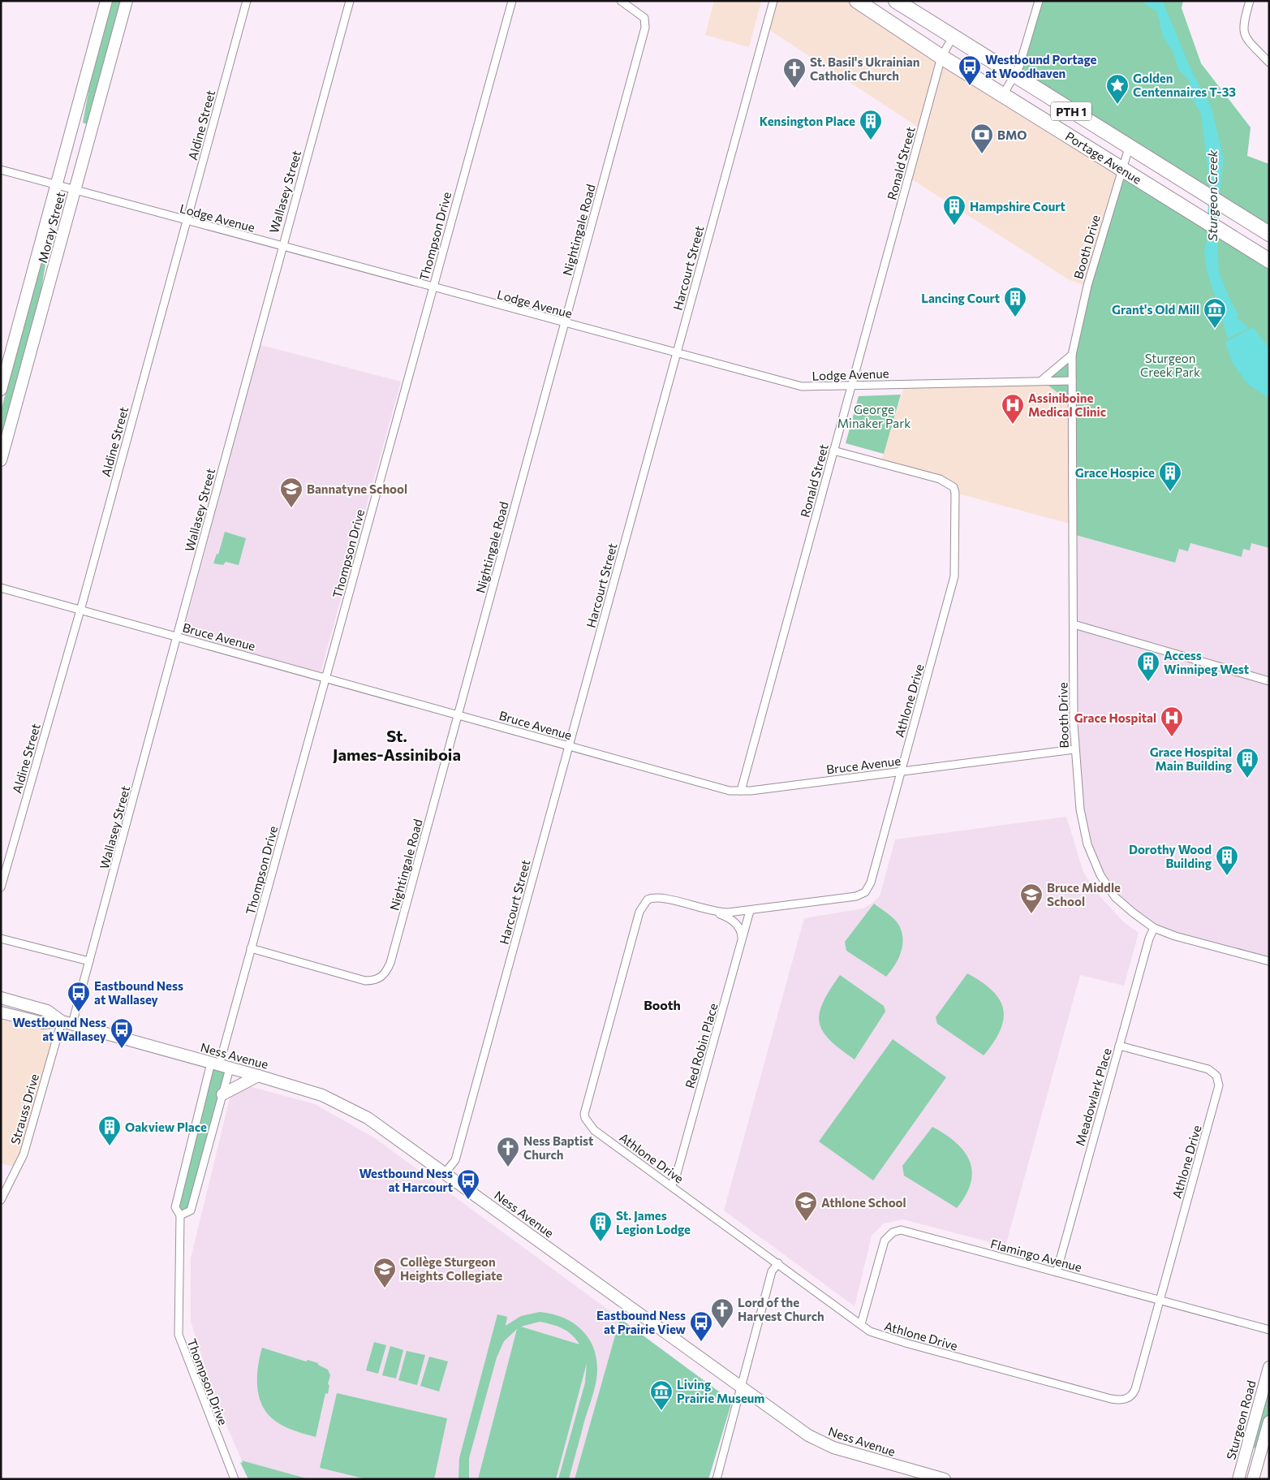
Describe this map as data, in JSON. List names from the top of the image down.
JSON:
{
  "streets": {
    "highway": ["PTH 1", "Portage Avenue"],
    "main road": ["Moray Street", "Ness Avenue", "Sturgeon Road"],
    "street": [
      "Aldine Street",
      "Ronald Street",
      "Wallasey Street",
      "Lodge Avenue",
      "Nightingale Road",
      "Thompson Drive",
      "Booth Drive",
      "Harcourt Street",
      "Bruce Avenue",
      "Athlone Drive",
      "Red Robin Place",
      "Meadowlark Place",
      "Strauss Drive",
      "Flamingo Avenue"
    ]
  },
  "crossings": [
    ["Aldine Street", "Lodge Avenue"],
    ["Aldine Street", "Bruce Avenue"],
    ["Portage Avenue", "Ronald Street"],
    ["Portage Avenue", "Booth Drive"],
    ["Ronald Street", "Lodge Avenue"],
    ["Ronald Street", "Bruce Avenue"],
    ["Ronald Street", "Athlone Drive"],
    ["Wallasey Street", "Lodge Avenue"],
    ["Wallasey Street", "Bruce Avenue"],
    ["Wallasey Street", "Ness Avenue"],
    ["Wallasey Street", "Strauss Drive"],
    ["Lodge Avenue", "Moray Street"],
    ["Lodge Avenue", "Nightingale Road"],
    ["Lodge Avenue", "Thompson Drive"],
    ["Lodge Avenue", "Booth Drive"],
    ["Lodge Avenue", "Harcourt Street"],
    ["Nightingale Road", "Thompson Drive"],
    ["Nightingale Road", "Bruce Avenue"],
    ["Thompson Drive", "Bruce Avenue"],
    ["Thompson Drive", "Ness Avenue"],
    ["Booth Drive", "Bruce Avenue"],
    ["Booth Drive", "Meadowlark Place"],
    ["Harcourt Street", "Bruce Avenue"],
    ["Harcourt Street", "Ness Avenue"],
    ["Bruce Avenue", "Athlone Drive"],
    ["Athlone Drive", "Red Robin Place"],
    ["Athlone Drive", "Meadowlark Place"],
    ["Athlone Drive", "Flamingo Avenue"],
    ["Ness Avenue", "Strauss Drive"],
    ["Meadowlark Place", "Flamingo Avenue"]
  ],
  "districts": ["St. James-Assiniboia", "Booth"],
  "water": ["Sturgeon Creek"],
  "parks": ["Sturgeon Creek Park", "George Minaker Park"],
  "places": {
    "bus stop": [
      "Westbound Portage at Woodhaven",
      "Eastbound Ness at Wallasey",
      "Westbound Ness at Wallasey",
      "Westbound Ness at Harcourt",
      "Eastbound Ness at Prairie View"
    ],
    "church": ["St. Basil's Ukrainian Catholic Church", "Ness Baptist Church", "Lord of the Harvest Church"],
    "place": ["Golden Centennaires T-33"],
    "building": [
      "Kensington Place",
      "Hampshire Court",
      "Lancing Court",
      "Grace Hospice",
      "Access Winnipeg West",
      "Grace Hospital Main Building",
      "Dorothy Wood Building",
      "Oakview Place",
      "St. James Legion Lodge"
    ],
    "bank": ["BMO"],
    "museum": ["Grant's Old Mill", "Living Prairie Museum"],
    "hospital": ["Assiniboine Medical Clinic", "Grace Hospital"],
    "school or university": [
      "Bannatyne School",
      "Bruce Middle School",
      "Athlone School",
      "Collège Sturgeon Heights Collegiate"
    ]
  }
}
